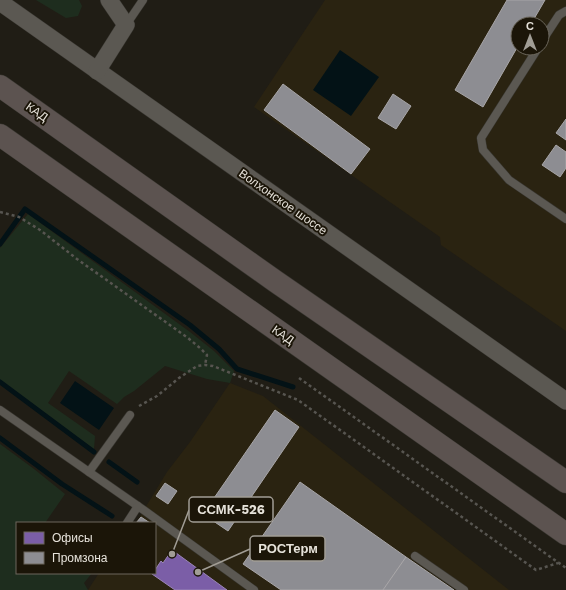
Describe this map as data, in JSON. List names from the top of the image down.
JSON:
{
  "streets": {
    "highway": ["КАД"],
    "street": ["Волхонское шоссе"]
  },
  "places": ["ССМК-526", "РОСТерм"],
  "legend": ["Офисы", "Промзона"],
  "north": "top"
}
